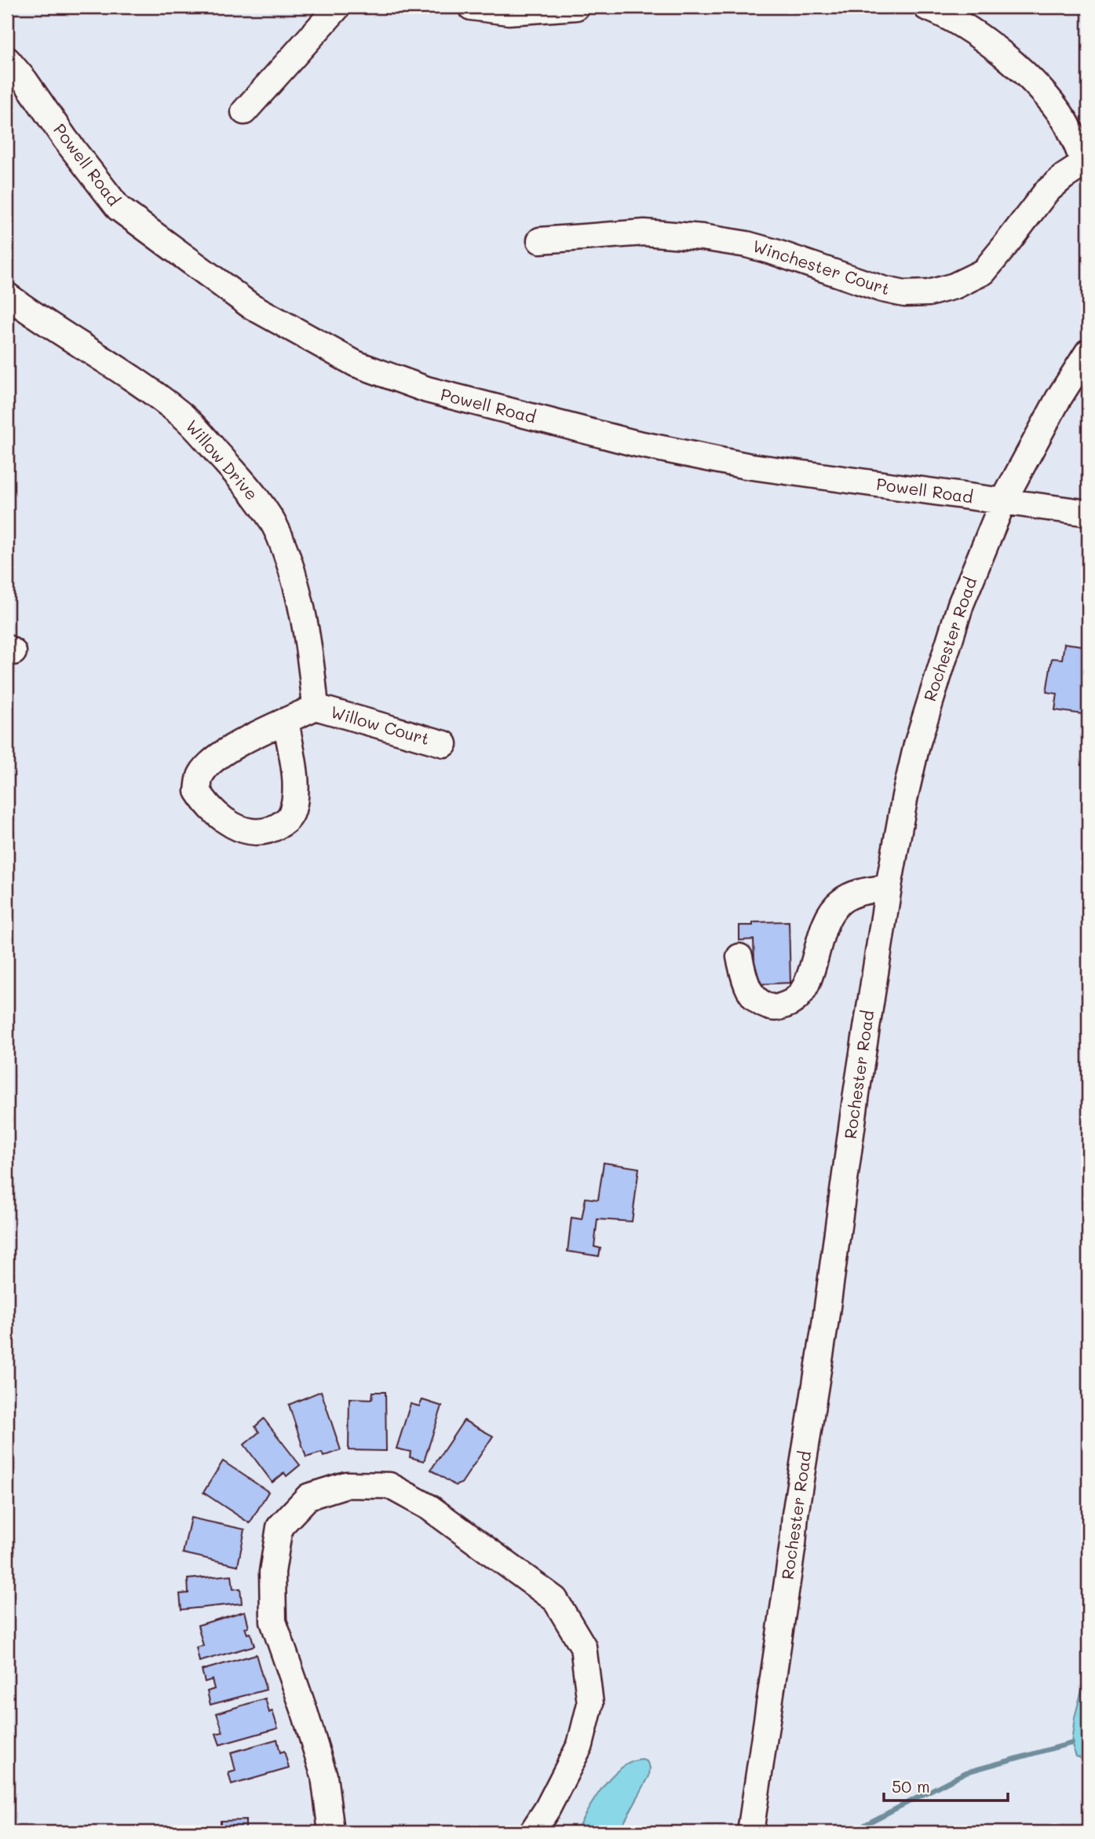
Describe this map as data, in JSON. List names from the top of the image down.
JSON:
{
  "streets": {
    "street": [
      "Powell Road",
      "Winchester Court",
      "Willow Drive",
      "Rochester Road",
      "Willow Court"
    ]
  },
  "crossings": [
    ["Powell Road", "Rochester Road"],
    ["Willow Drive", "Willow Court"]
  ],
  "scale_bar": "50 m"
}
